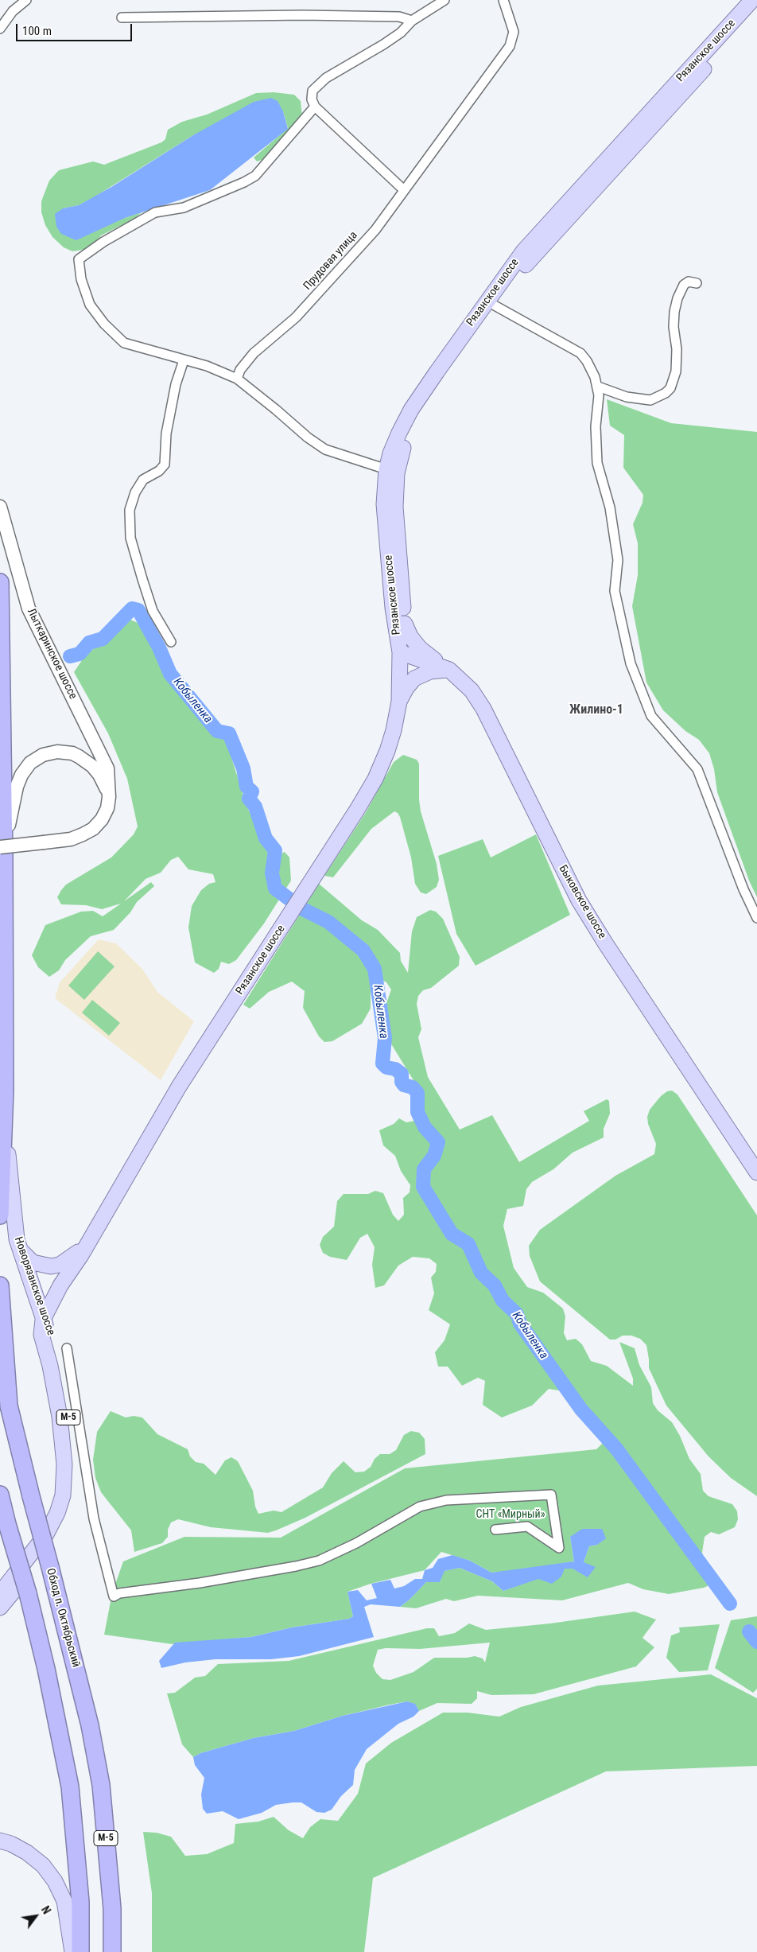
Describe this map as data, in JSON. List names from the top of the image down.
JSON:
{
  "streets": {
    "highway": ["Новорязанское шоссе", "М-5", "Обход п. Октябрьский"],
    "main road": ["Рязанское шоссе", "Лыткаринское шоссе", "Быковское шоссе"],
    "street": ["Прудовая улица"]
  },
  "crossings": [
    ["Рязанское шоссе", "Быковское шоссе"],
    ["Рязанское шоссе", "Новорязанское шоссе"],
    ["Лыткаринское шоссе", "Новорязанское шоссе"],
    ["Новорязанское шоссе", "М-5"]
  ],
  "districts": ["Жилино-1"],
  "water": ["Кобыленка"],
  "parks": ["СНТ «Мирный»"],
  "scale_bar": "100 m",
  "north": "top right"
}
